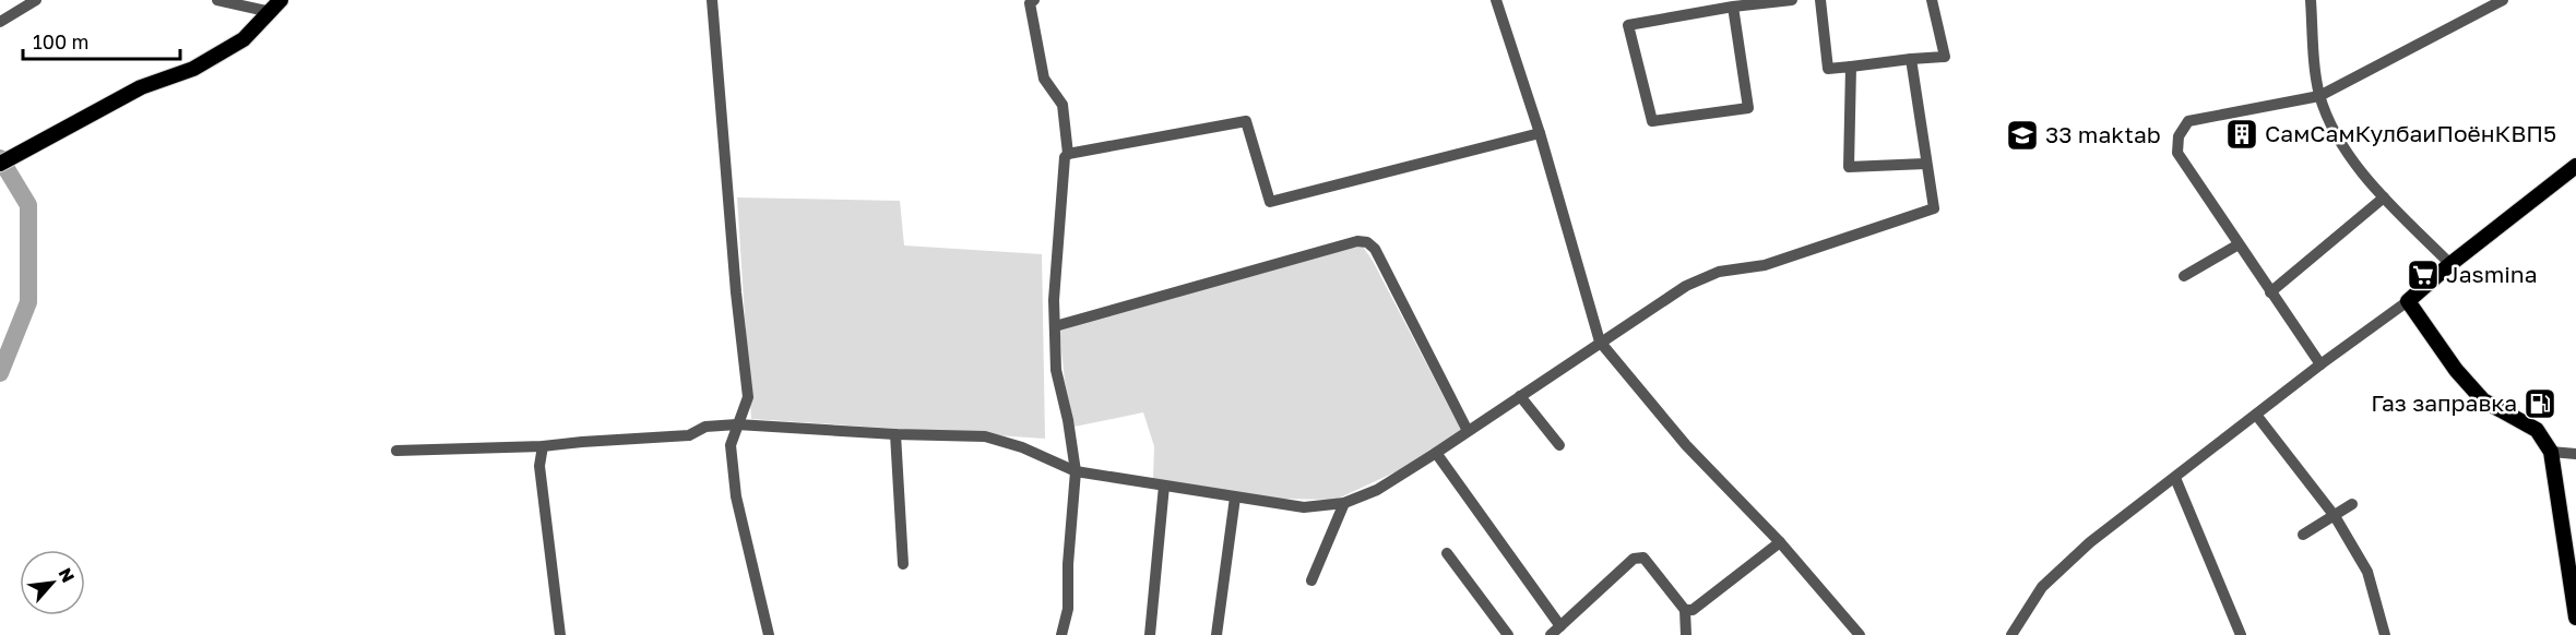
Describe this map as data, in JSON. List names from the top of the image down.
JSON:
{
  "places": {
    "building": ["СамСамКулбаиПоёнКВП5"],
    "school or university": ["33 maktab"],
    "supermarket": ["Jasmina"],
    "fuel station": ["Газ заправка"]
  },
  "scale_bar": "100 m",
  "north": "top right"
}
